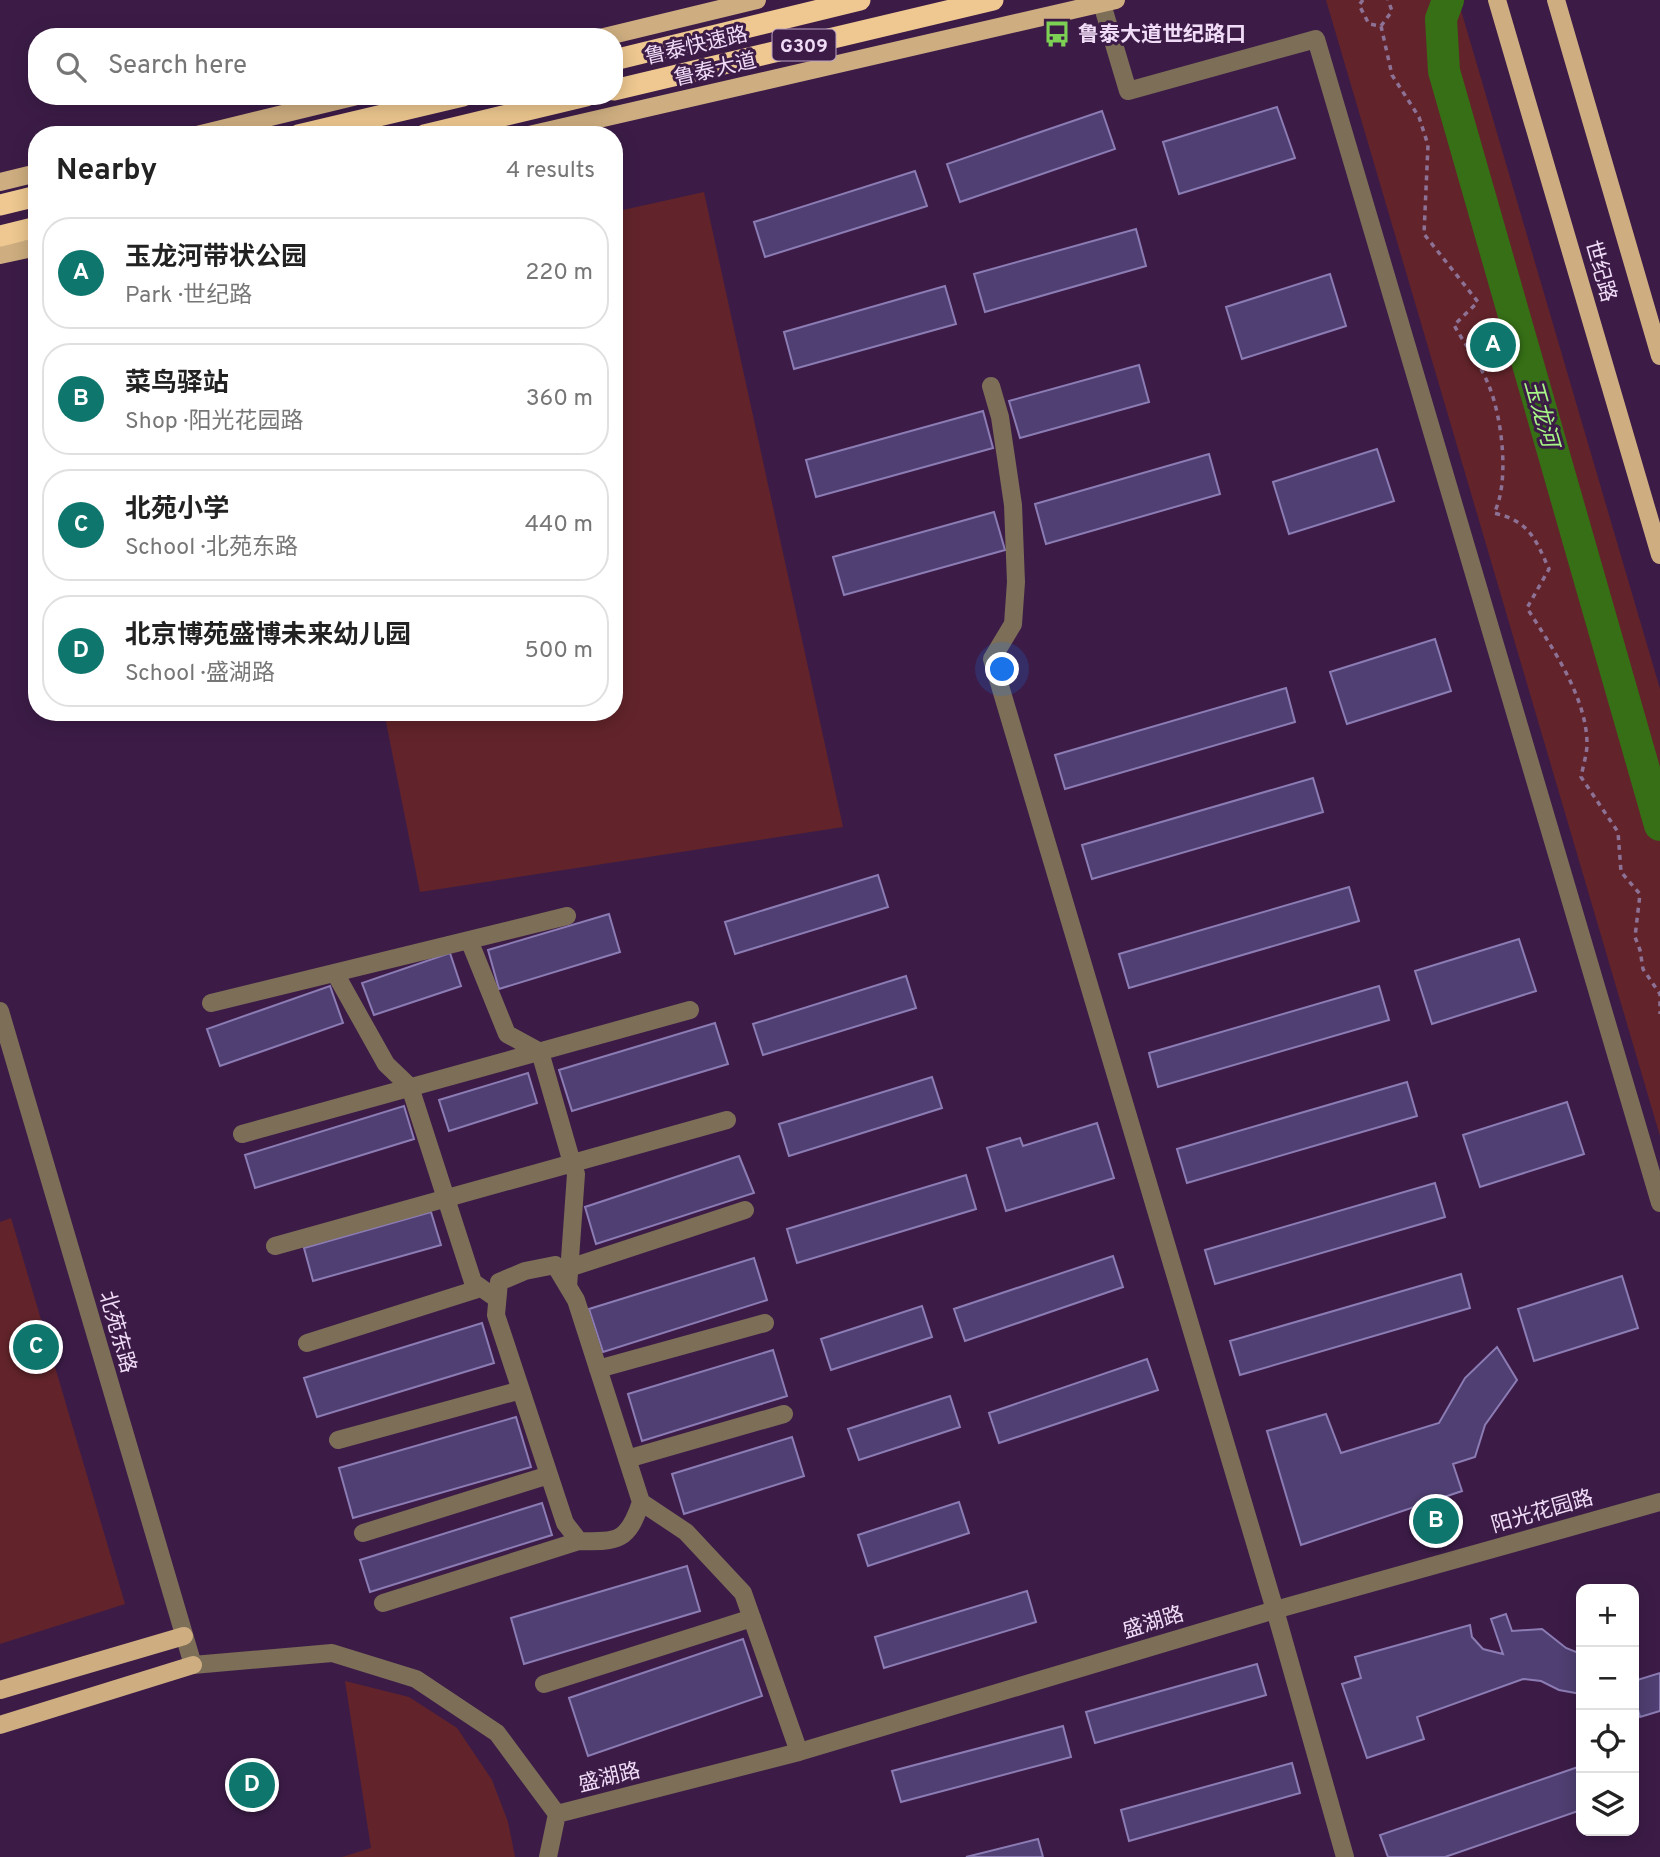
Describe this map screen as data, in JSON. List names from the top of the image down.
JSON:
{
  "streets": {
    "highway": ["鲁泰快速路", "G309"],
    "main road": ["鲁泰大道", "世纪路", "盛湖路"],
    "street": ["北苑东路", "阳光花园路"]
  },
  "crossings": [
    ["北苑东路", "盛湖路"],
    ["阳光花园路", "盛湖路"]
  ],
  "water": ["玉龙河"],
  "places": {
    "bus stop": ["鲁泰大道世纪路口"]
  },
  "page": {
    "search": "Search here",
    "heading": ["Nearby", "4 results"],
    "list": [
      {
        "mark": "A",
        "name": "玉龙河带状公园",
        "note": "Park · 世纪路",
        "value": "220 m"
      },
      {
        "mark": "B",
        "name": "菜鸟驿站",
        "note": "Shop · 阳光花园路",
        "value": "360 m"
      },
      {
        "mark": "C",
        "name": "北苑小学",
        "note": "School · 北苑东路",
        "value": "440 m"
      },
      {
        "mark": "D",
        "name": "北京博苑盛博未来幼儿园",
        "note": "School · 盛湖路",
        "value": "500 m"
      }
    ],
    "pins": [
      "A",
      "C",
      "B",
      "D"
    ],
    "map_buttons": ["+", "−"]
  }
}
